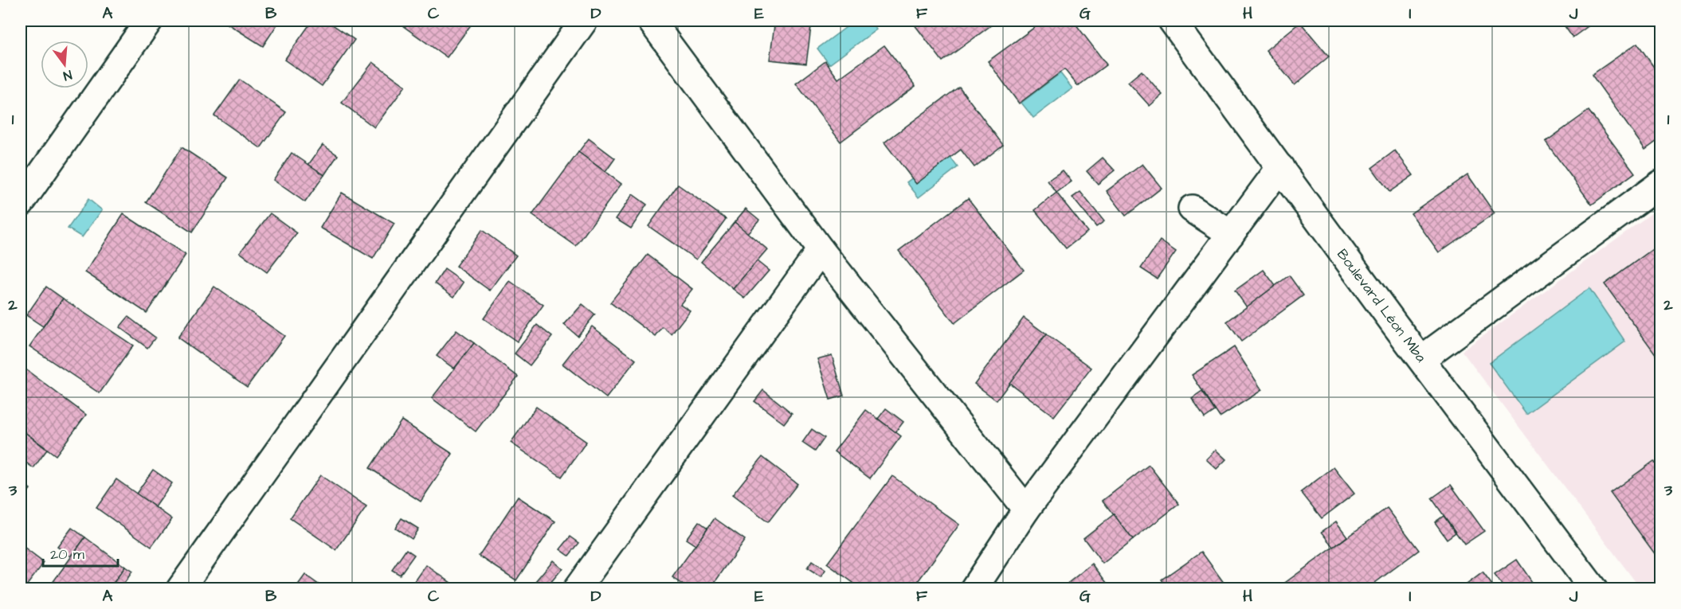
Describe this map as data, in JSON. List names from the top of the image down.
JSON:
{
  "streets": {
    "street": ["Boulevard Léon Mba"]
  },
  "scale_bar": "20 m",
  "north": "bottom",
  "grid": {
    "columns": [
      "A",
      "B",
      "C",
      "D",
      "E",
      "F",
      "G",
      "H",
      "I",
      "J"
    ],
    "rows": ["1", "2", "3"]
  }
}
